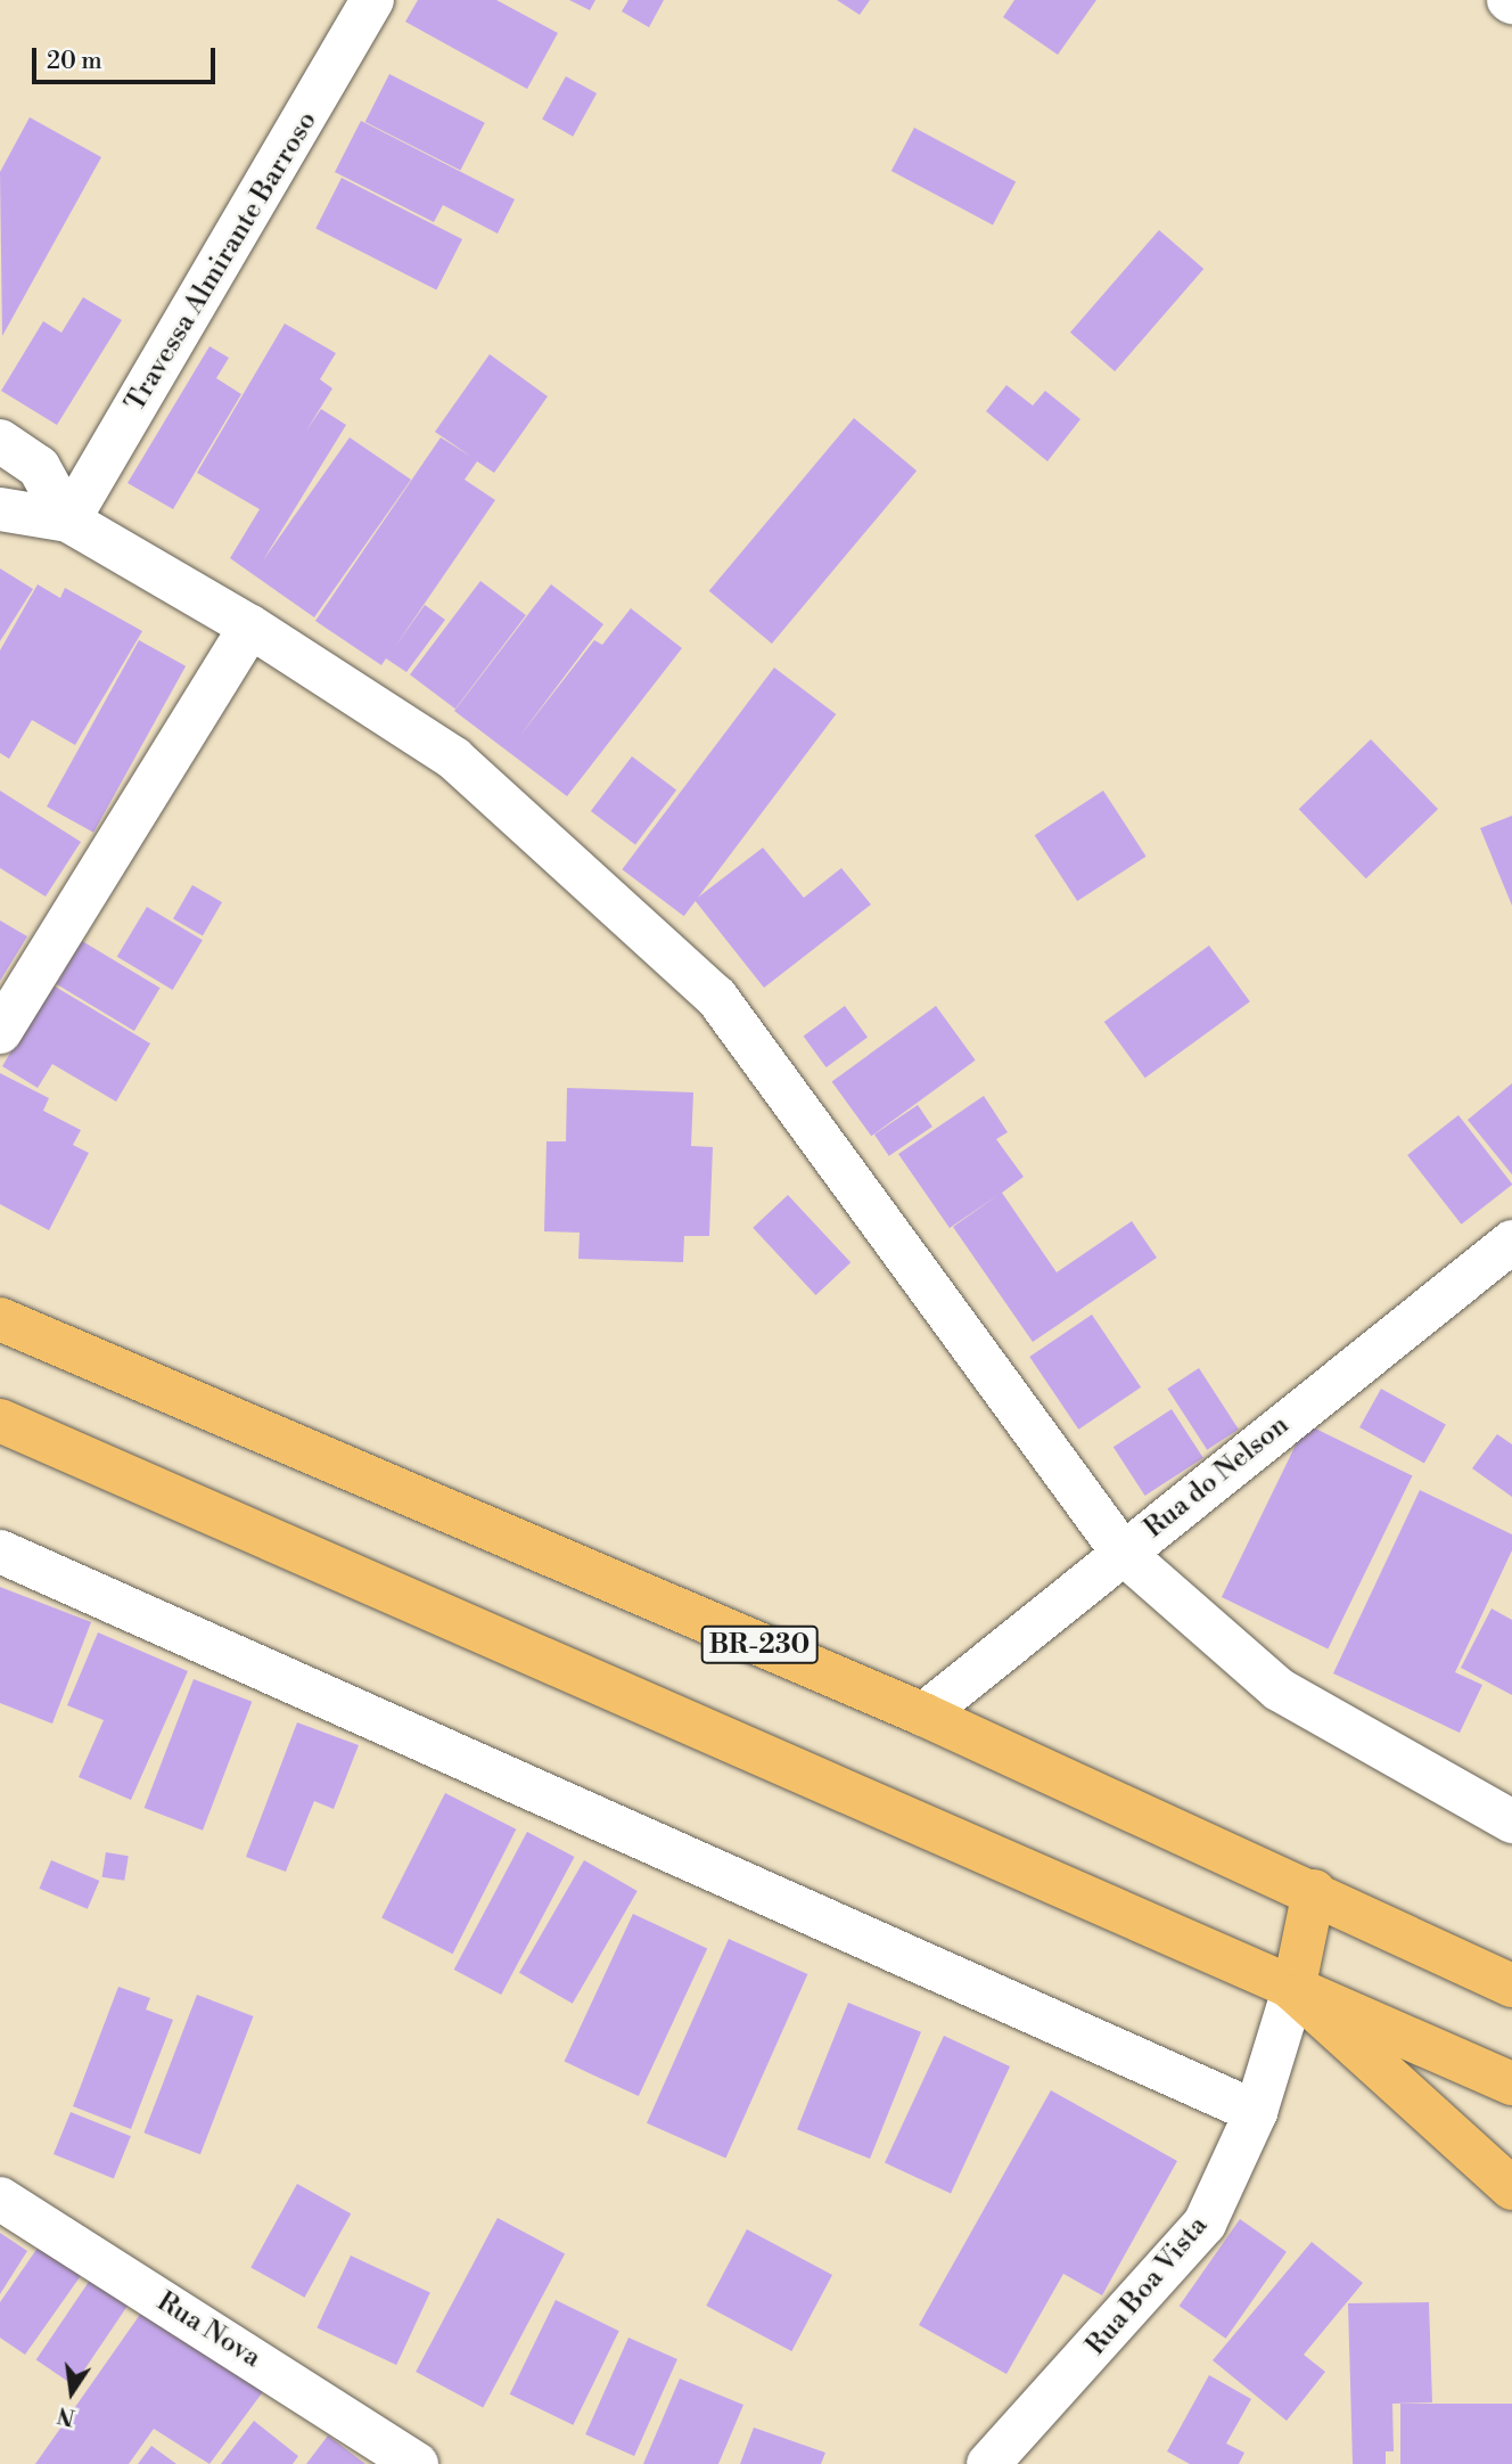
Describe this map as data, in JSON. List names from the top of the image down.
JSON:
{
  "streets": {
    "main road": ["BR-230"],
    "street": [
      "Travessa Almirante Barroso",
      "Rua do Nelson",
      "Rua Boa Vista",
      "Rua Nova"
    ]
  },
  "crossings": [
    ["Rua do Nelson", "BR-230"]
  ],
  "scale_bar": "20 m",
  "north": "bottom"
}
